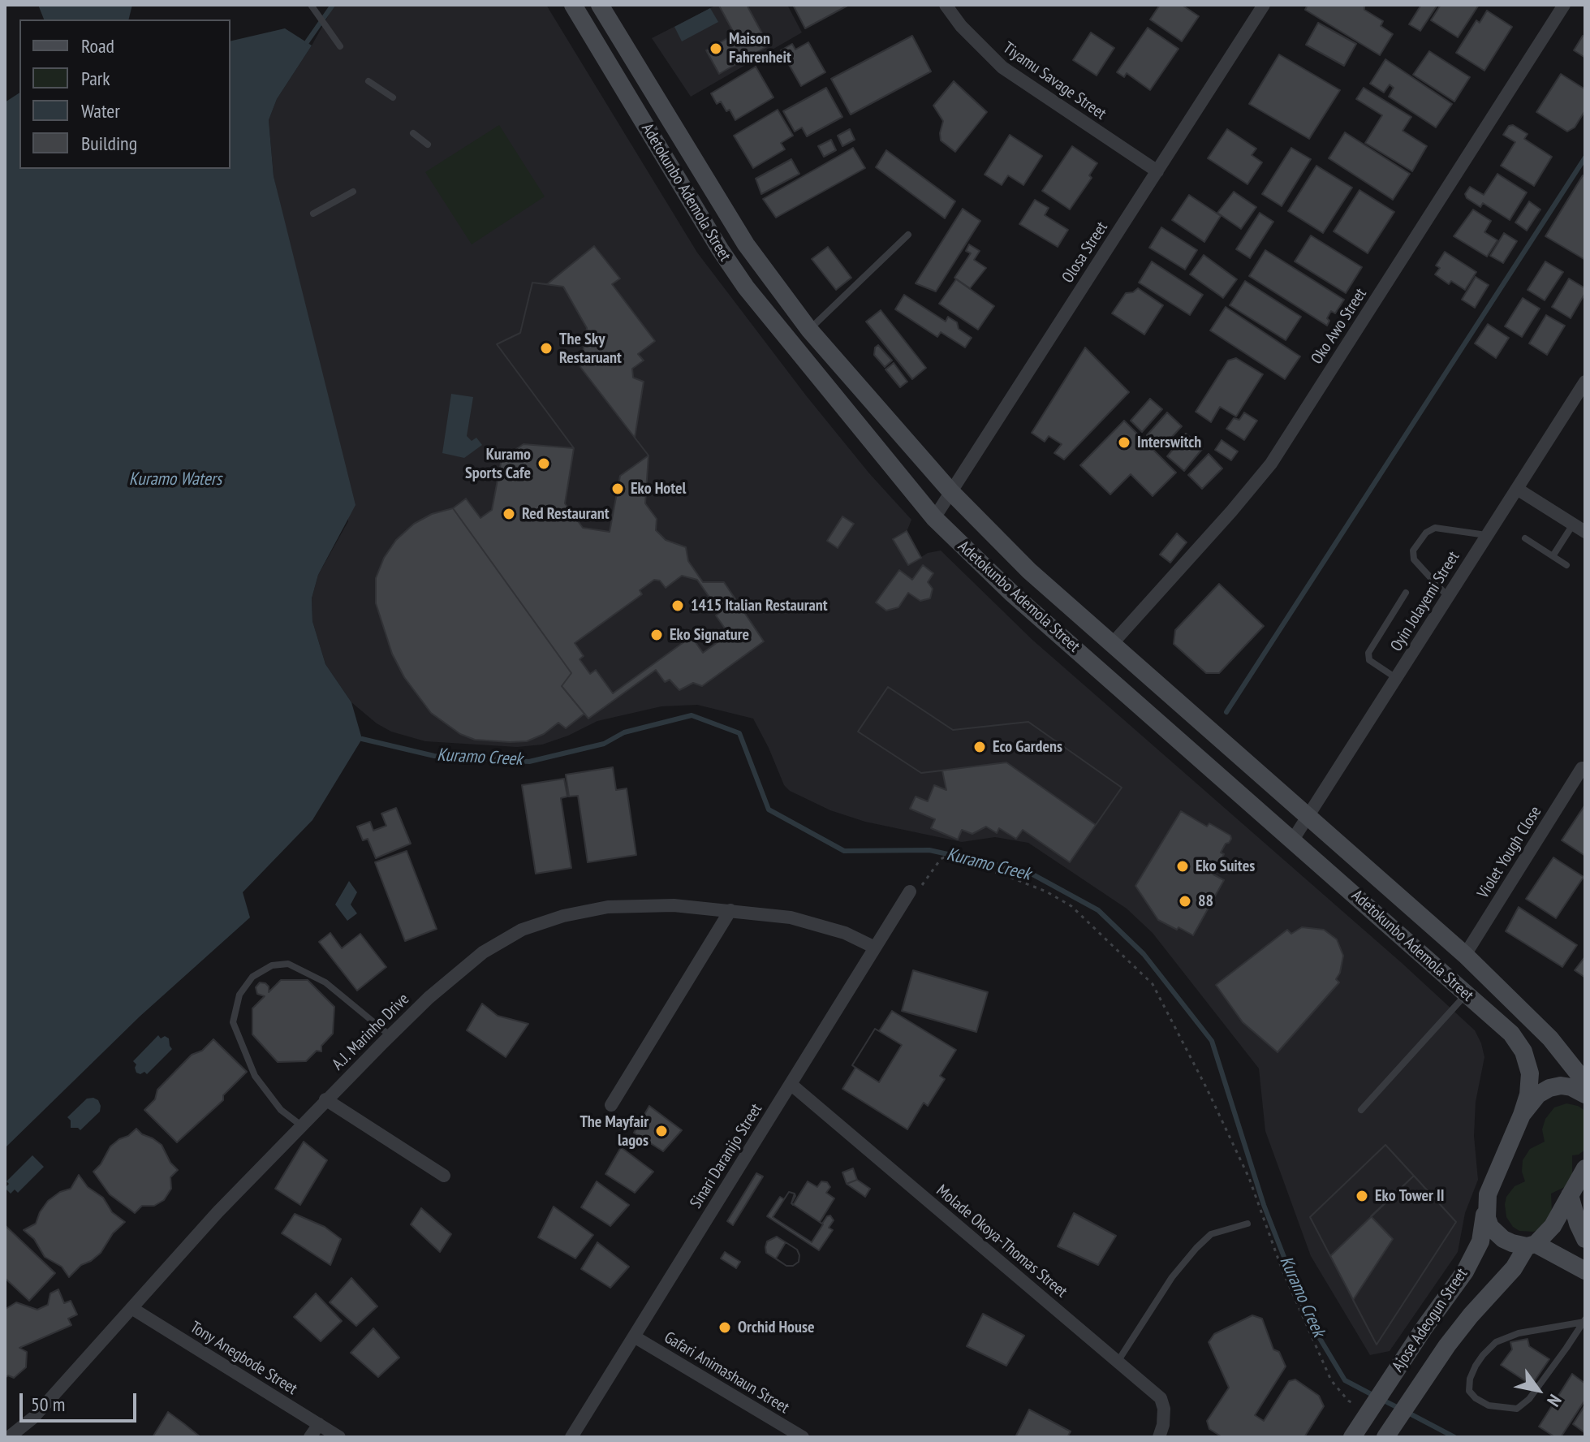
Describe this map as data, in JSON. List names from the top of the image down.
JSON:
{
  "streets": {
    "main road": ["Adetokunbo Ademola Street", "Ajose Adeogun Street"],
    "street": [
      "Tiyamu Savage Street",
      "Olosa Street",
      "Oko Awo Street",
      "Oyin Jolayemi Street",
      "Violet Yough Close",
      "A.J. Marinho Drive",
      "Sinari Daranijo Street",
      "Molade Okoya-Thomas Street",
      "Tony Anegbode Street",
      "Gafari Animashaun Street"
    ]
  },
  "crossings": [
    ["Tiyamu Savage Street", "Olosa Street"],
    ["Adetokunbo Ademola Street", "Olosa Street"],
    ["Adetokunbo Ademola Street", "Oko Awo Street"],
    ["Adetokunbo Ademola Street", "Oyin Jolayemi Street"],
    ["Adetokunbo Ademola Street", "Violet Yough Close"],
    ["A.J. Marinho Drive", "Sinari Daranijo Street"],
    ["A.J. Marinho Drive", "Tony Anegbode Street"],
    ["Sinari Daranijo Street", "Molade Okoya-Thomas Street"],
    ["Sinari Daranijo Street", "Gafari Animashaun Street"]
  ],
  "water": ["Kuramo Waters", "Kuramo Creek"],
  "places": [
    "Maison Fahrenheit",
    "The Sky Restaruant",
    "Interswitch",
    "Kuramo Sports Cafe",
    "Eko Hotel",
    "Red Restaurant",
    "1415 Italian Restaurant",
    "Eko Signature",
    "Eco Gardens",
    "Eko Suites",
    "88",
    "The Mayfair lagos",
    "Eko Tower II",
    "Orchid House"
  ],
  "legend": [
    "Road",
    "Park",
    "Water",
    "Building"
  ],
  "scale_bar": "50 m",
  "north": "bottom right"
}
